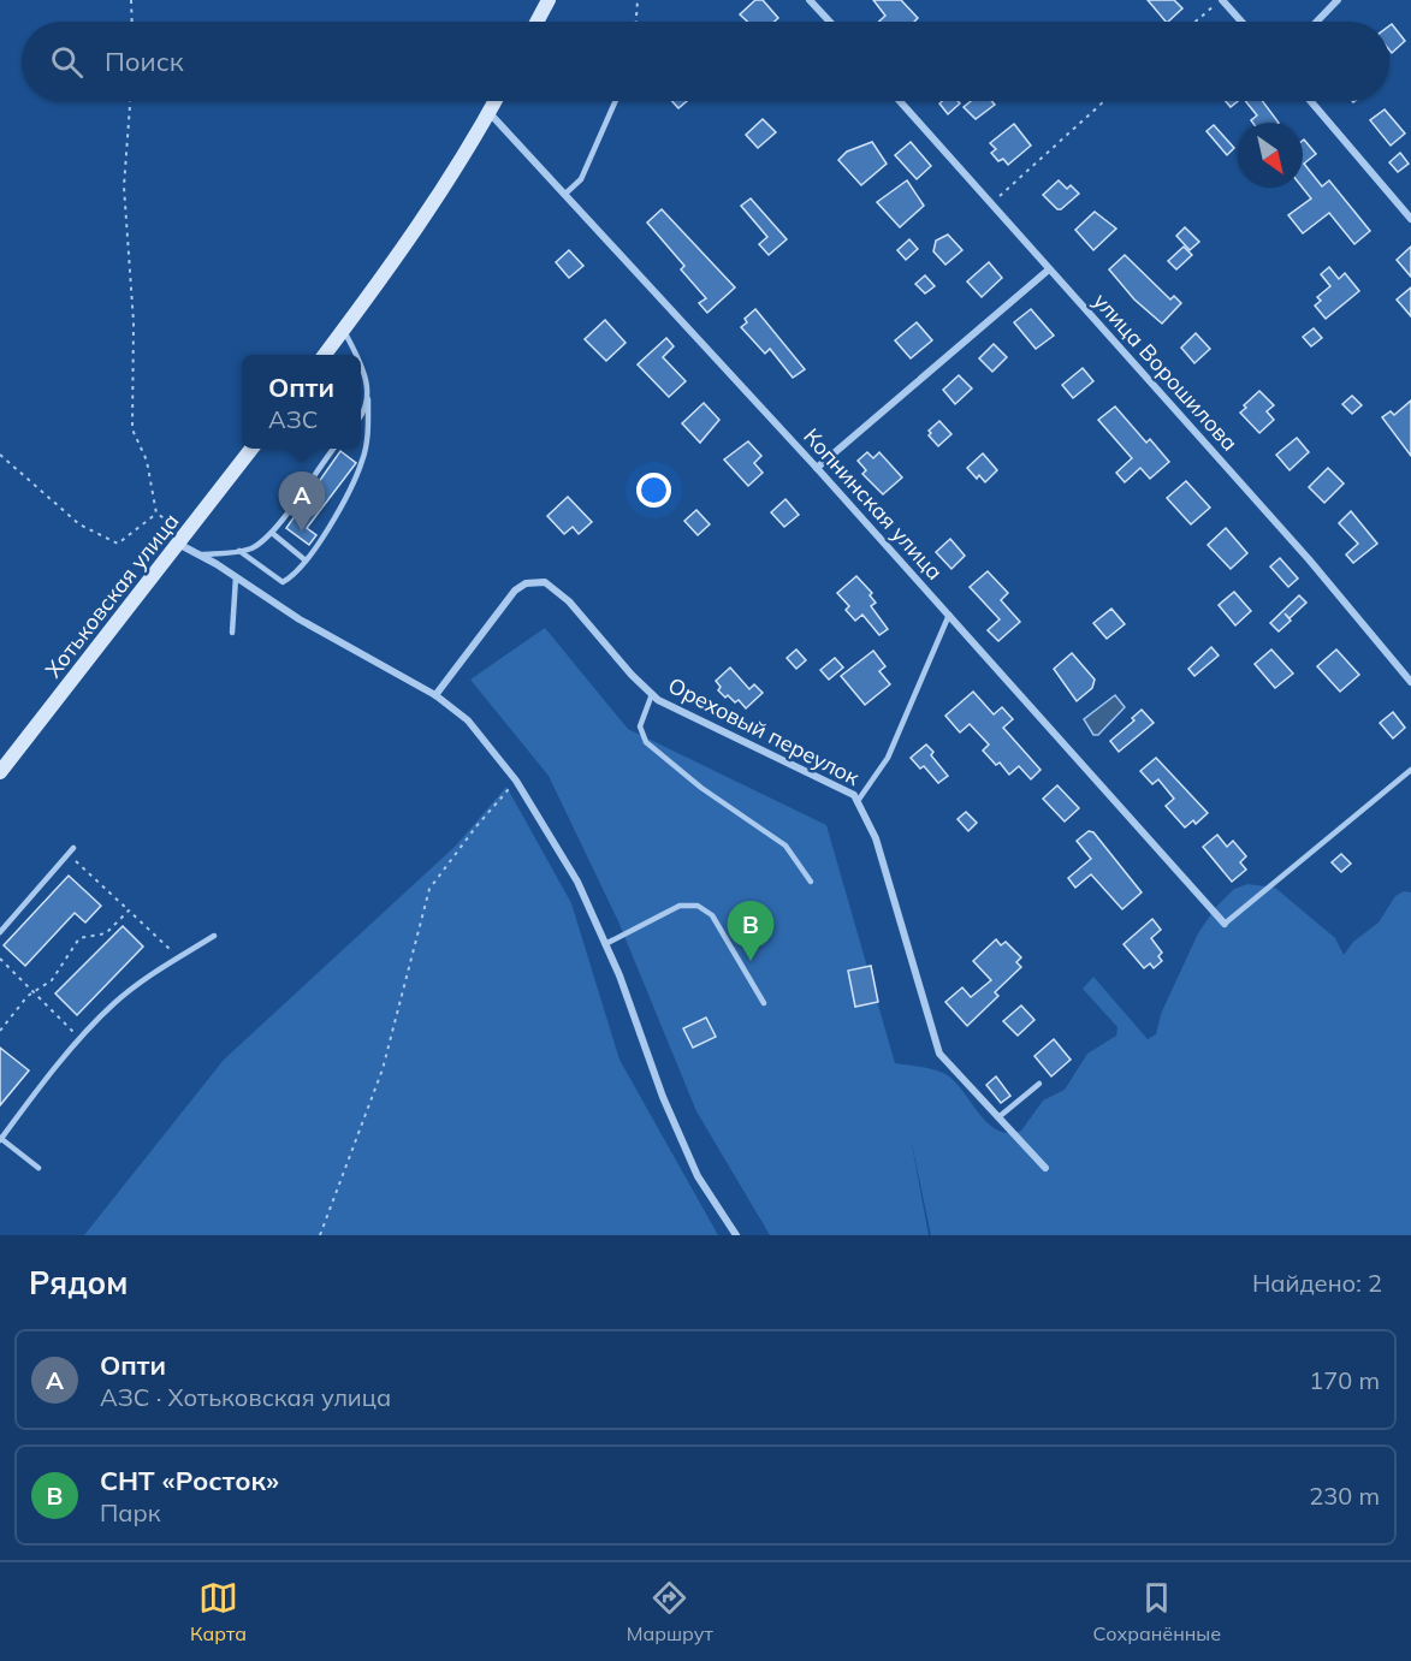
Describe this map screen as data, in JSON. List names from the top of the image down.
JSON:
{
  "streets": {
    "main road": ["Хотьковская улица"],
    "street": ["улица Ворошилова", "Копнинская улица", "Ореховый переулок"]
  },
  "north": "bottom right",
  "page": {
    "search": "Поиск",
    "popup": ["Опти", "АЗС"],
    "pins": ["A", "B"],
    "heading": ["Рядом", "Найдено: 2"],
    "list": [
      {
        "mark": "A",
        "name": "Опти",
        "note": "АЗС · Хотьковская улица",
        "value": "170 m"
      },
      {
        "mark": "B",
        "name": "СНТ «Росток»",
        "note": "Парк",
        "value": "230 m"
      }
    ],
    "nav": ["Карта", "Маршрут", "Сохранённые"]
  }
}
